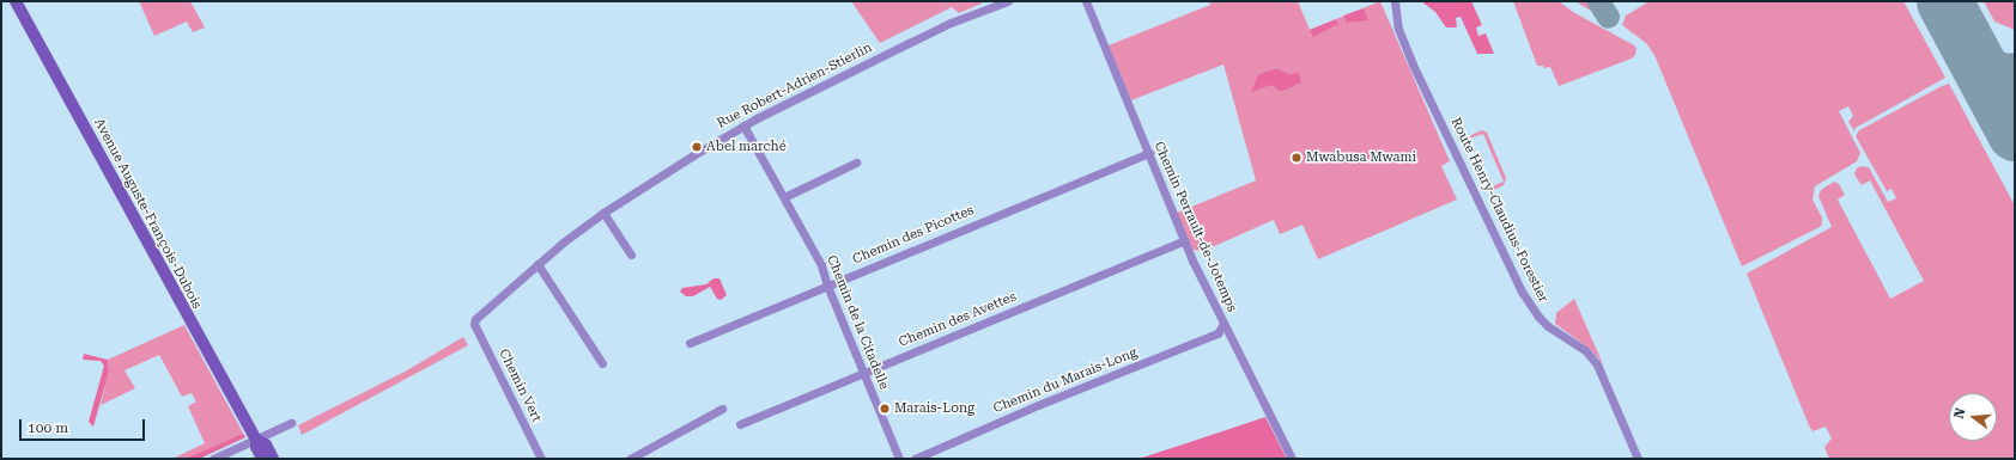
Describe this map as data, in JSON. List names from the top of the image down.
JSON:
{
  "streets": {
    "main road": ["Avenue Auguste-François-Dubois"],
    "street": [
      "Rue Robert-Adrien-Stierlin",
      "Route Henry-Claudius-Forestier",
      "Chemin Perrault-de-Jotemps",
      "Chemin des Picottes",
      "Chemin des Avettes",
      "Chemin de la Citadelle",
      "Chemin du Marais-Long",
      "Chemin Vert"
    ]
  },
  "crossings": [
    ["Rue Robert-Adrien-Stierlin", "Chemin de la Citadelle"],
    ["Rue Robert-Adrien-Stierlin", "Chemin Vert"],
    ["Chemin Perrault-de-Jotemps", "Chemin des Picottes"],
    ["Chemin Perrault-de-Jotemps", "Chemin des Avettes"],
    ["Chemin Perrault-de-Jotemps", "Chemin du Marais-Long"],
    ["Chemin des Picottes", "Chemin de la Citadelle"],
    ["Chemin des Avettes", "Chemin de la Citadelle"]
  ],
  "places": ["Abel marché", "Mwabusa Mwami", "Marais-Long"],
  "scale_bar": "100 m",
  "north": "left"
}
